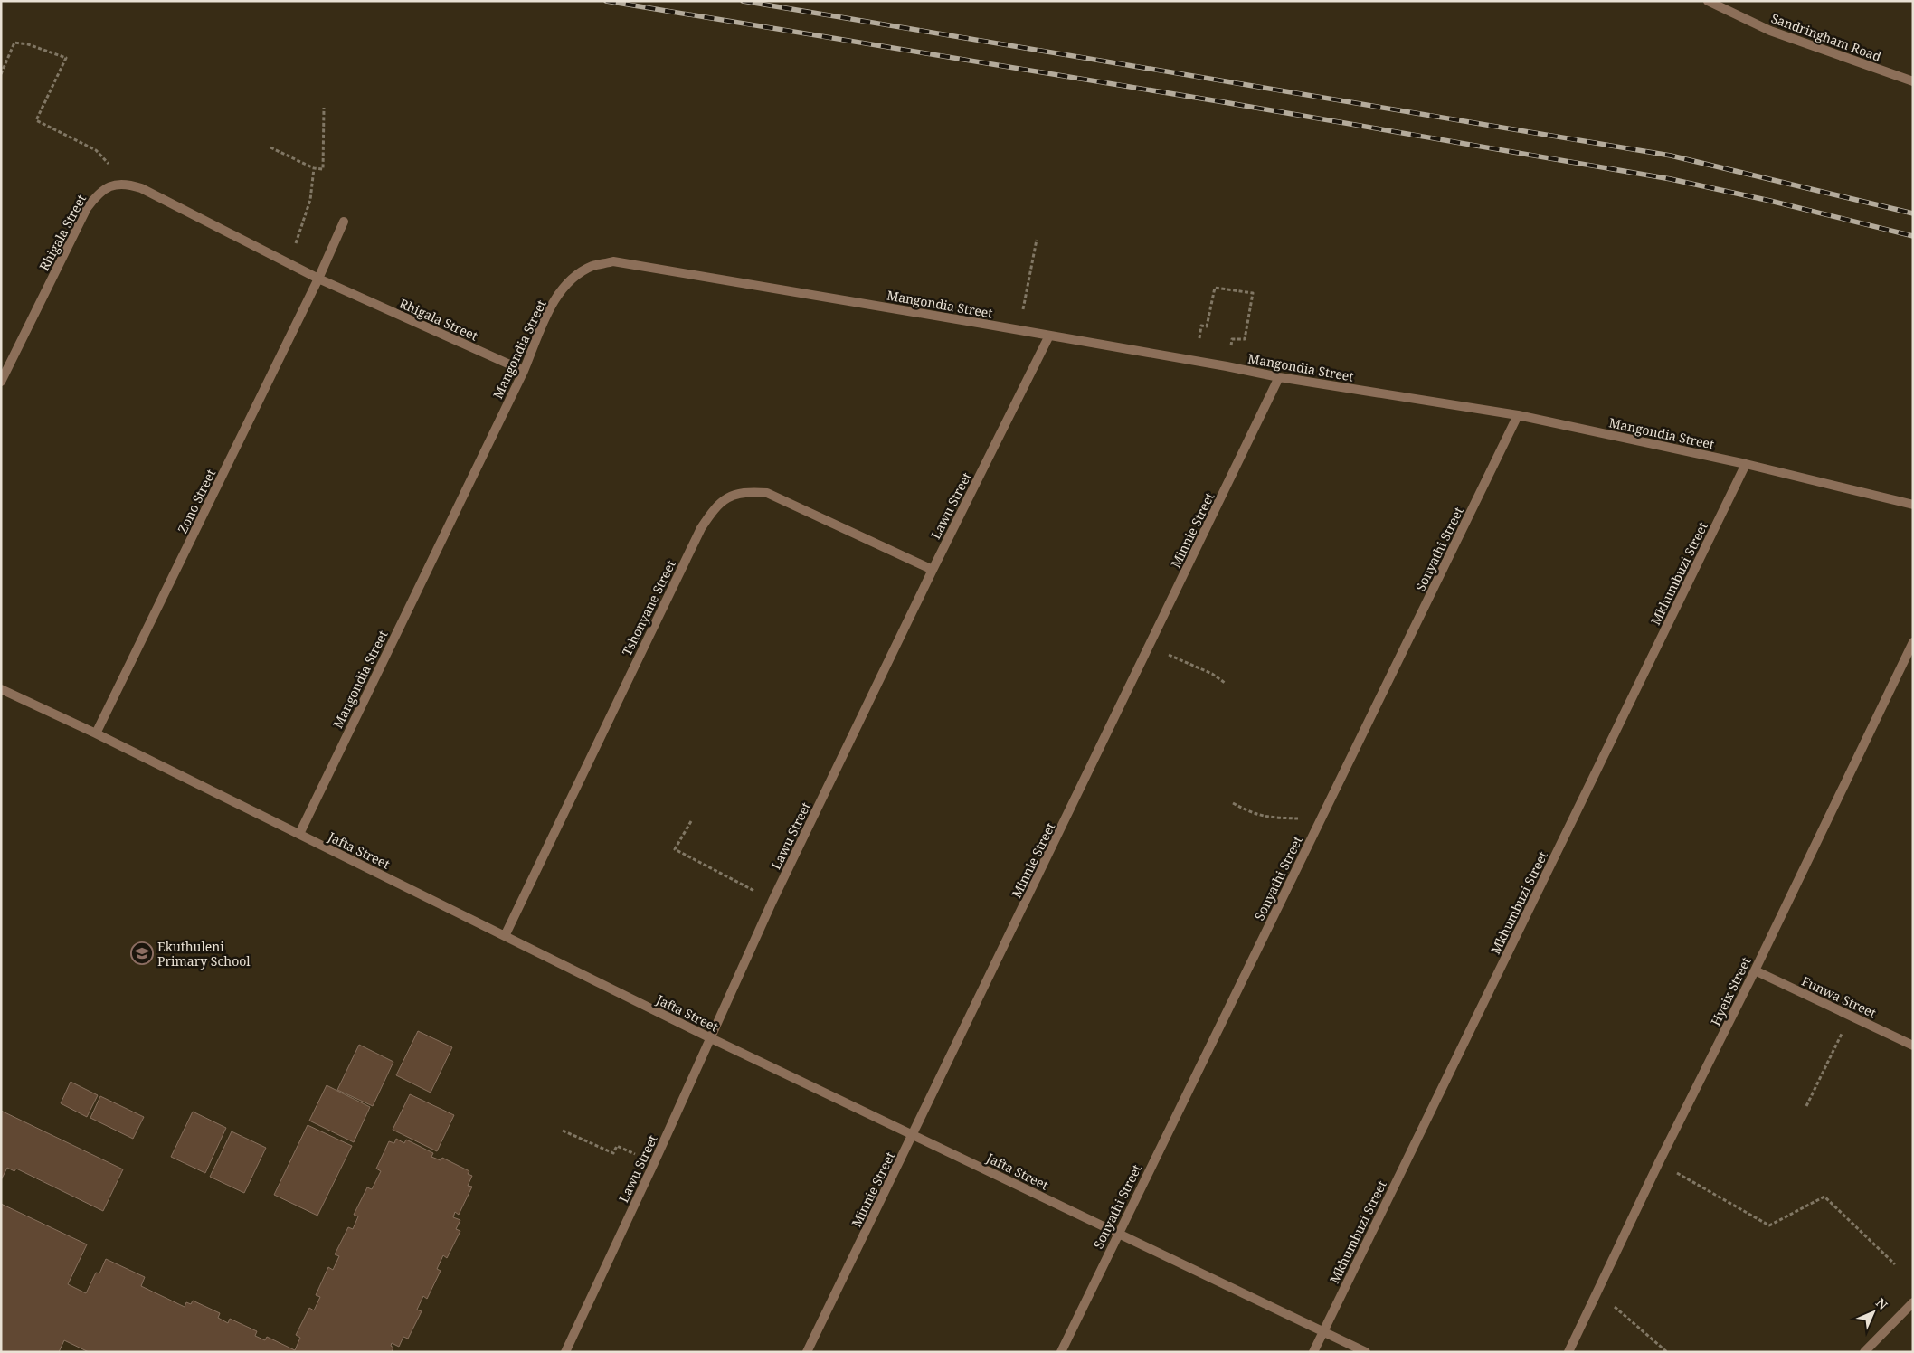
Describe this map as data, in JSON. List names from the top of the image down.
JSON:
{
  "streets": {
    "street": [
      "Sandringham Road",
      "Rhigala Street",
      "Mangondia Street",
      "Zono Street",
      "Lawu Street",
      "Minnie Street",
      "Sonyathi Street",
      "Mkhumbuzi Street",
      "Tshonyane Street",
      "Jafta Street",
      "Hyeix Street",
      "Funwa Street"
    ]
  },
  "crossings": [
    ["Rhigala Street", "Mangondia Street"],
    ["Rhigala Street", "Zono Street"],
    ["Mangondia Street", "Lawu Street"],
    ["Mangondia Street", "Minnie Street"],
    ["Mangondia Street", "Sonyathi Street"],
    ["Mangondia Street", "Mkhumbuzi Street"],
    ["Mangondia Street", "Jafta Street"],
    ["Zono Street", "Jafta Street"],
    ["Lawu Street", "Tshonyane Street"],
    ["Lawu Street", "Jafta Street"],
    ["Minnie Street", "Jafta Street"],
    ["Sonyathi Street", "Jafta Street"],
    ["Mkhumbuzi Street", "Jafta Street"],
    ["Tshonyane Street", "Jafta Street"],
    ["Hyeix Street", "Funwa Street"]
  ],
  "places": {
    "school or university": ["Ekuthuleni Primary School"]
  },
  "north": "top right"
}
